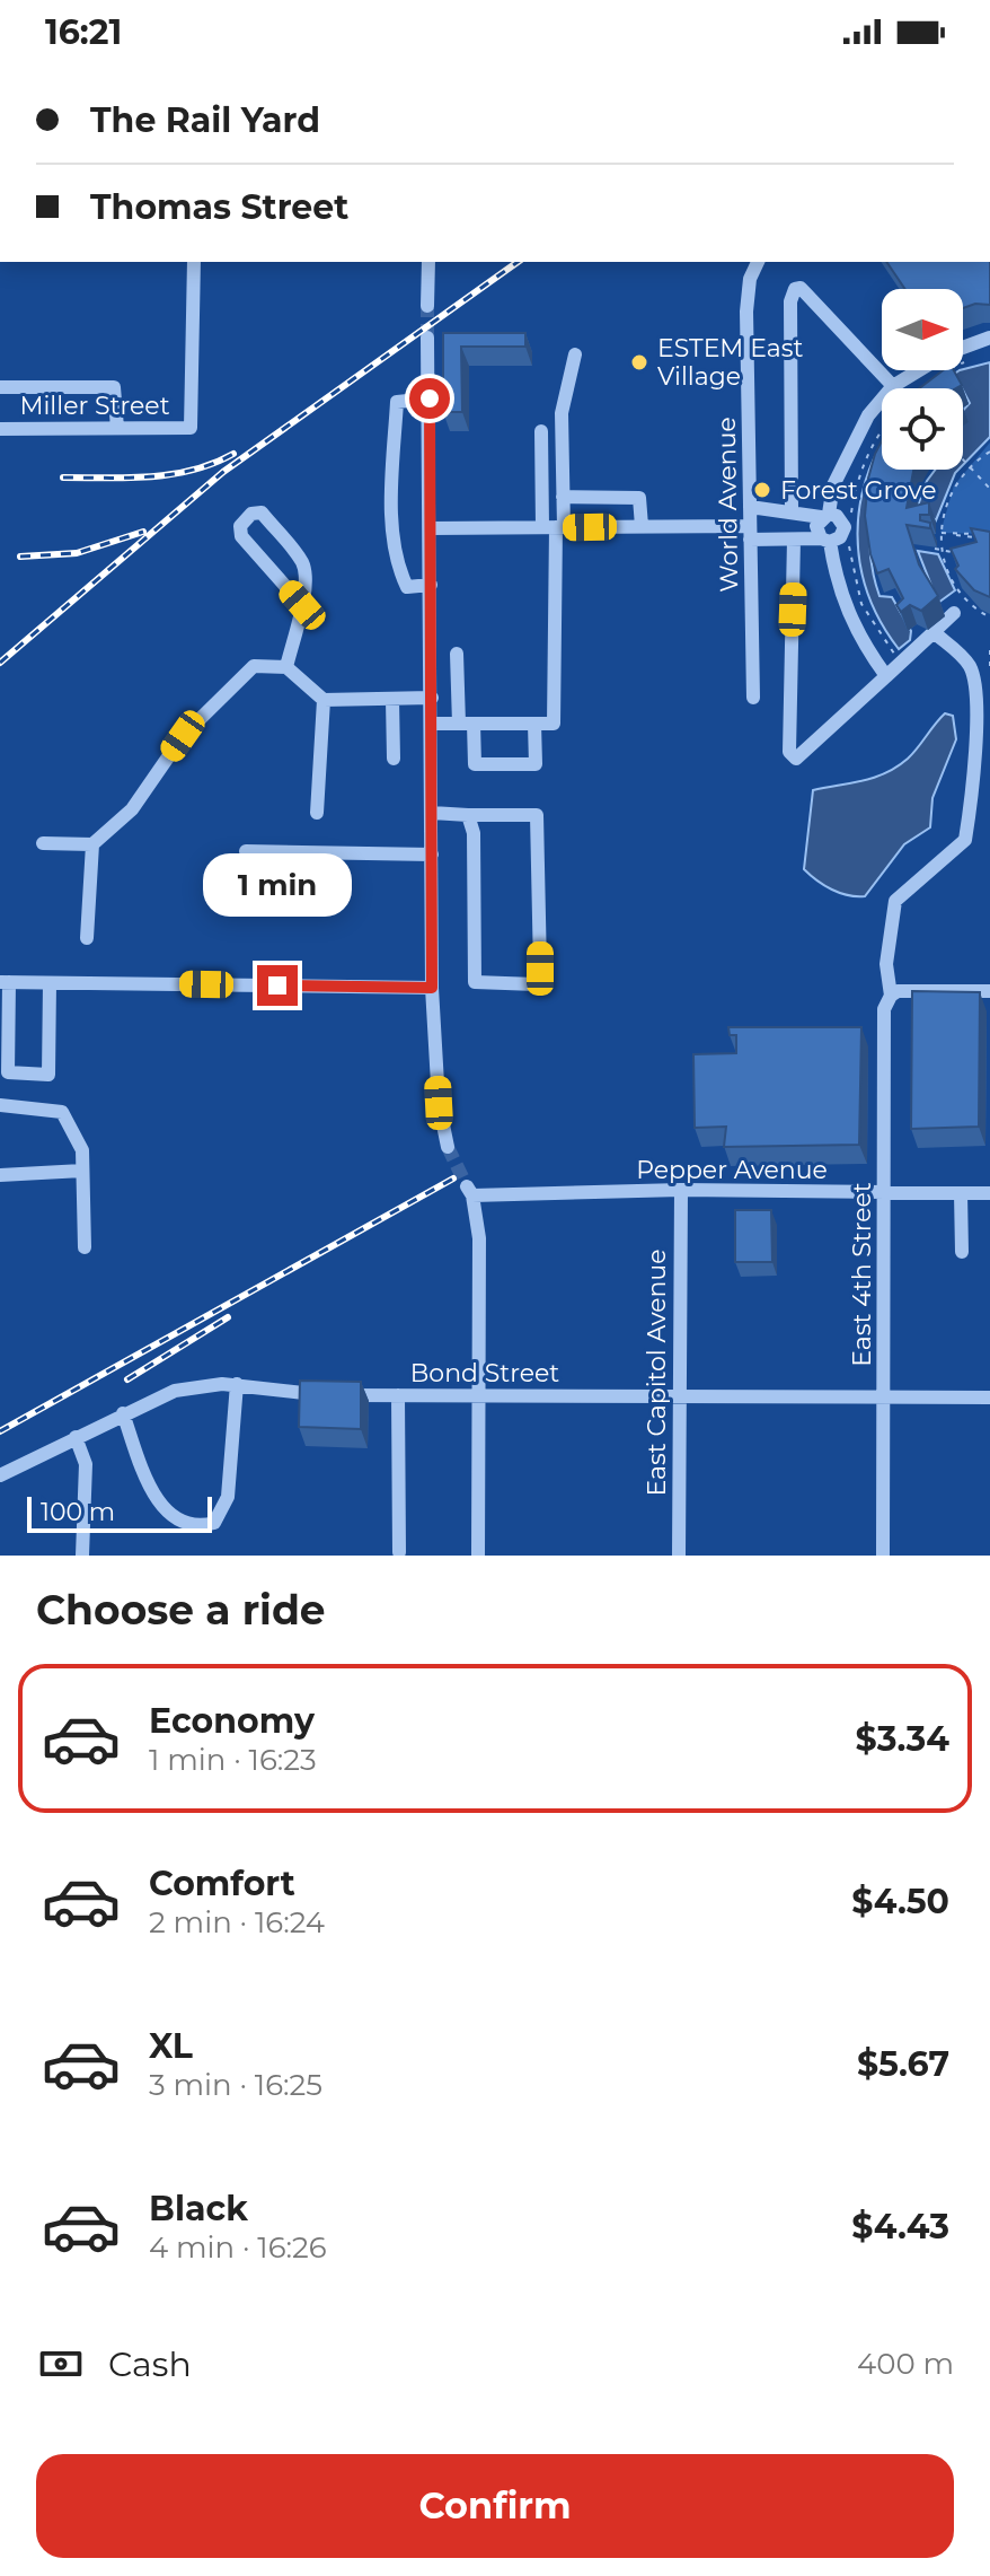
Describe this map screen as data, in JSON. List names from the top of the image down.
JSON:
{
  "streets": {
    "street": [
      "Miller Street",
      "World Avenue",
      "Pepper Avenue",
      "East 4th Street",
      "Bond Street",
      "East Capitol Avenue"
    ]
  },
  "crossings": [
    ["Pepper Avenue", "East 4th Street"],
    ["Pepper Avenue", "Bond Street"],
    ["Pepper Avenue", "East Capitol Avenue"],
    ["East 4th Street", "Bond Street"],
    ["Bond Street", "East Capitol Avenue"]
  ],
  "places": ["ESTEM East Village", "Forest Grove"],
  "scale_bar": "100 m",
  "north": "right",
  "page": {
    "status": "16:21",
    "banner": ["The Rail Yard", "Thomas Street"],
    "bubble": "1 min",
    "scale": "100 m",
    "heading": "Choose a ride",
    "list": [
      {
        "name": "Economy",
        "note": "1 min · 16:23",
        "value": "$3.34"
      },
      {
        "name": "Comfort",
        "note": "2 min · 16:24",
        "value": "$4.50"
      },
      {
        "name": "XL",
        "note": "3 min · 16:25",
        "value": "$5.67"
      },
      {
        "name": "Black",
        "note": "4 min · 16:26",
        "value": "$4.43"
      }
    ],
    "pay": ["Cash", "400 m"],
    "buttons": "Confirm"
  }
}
